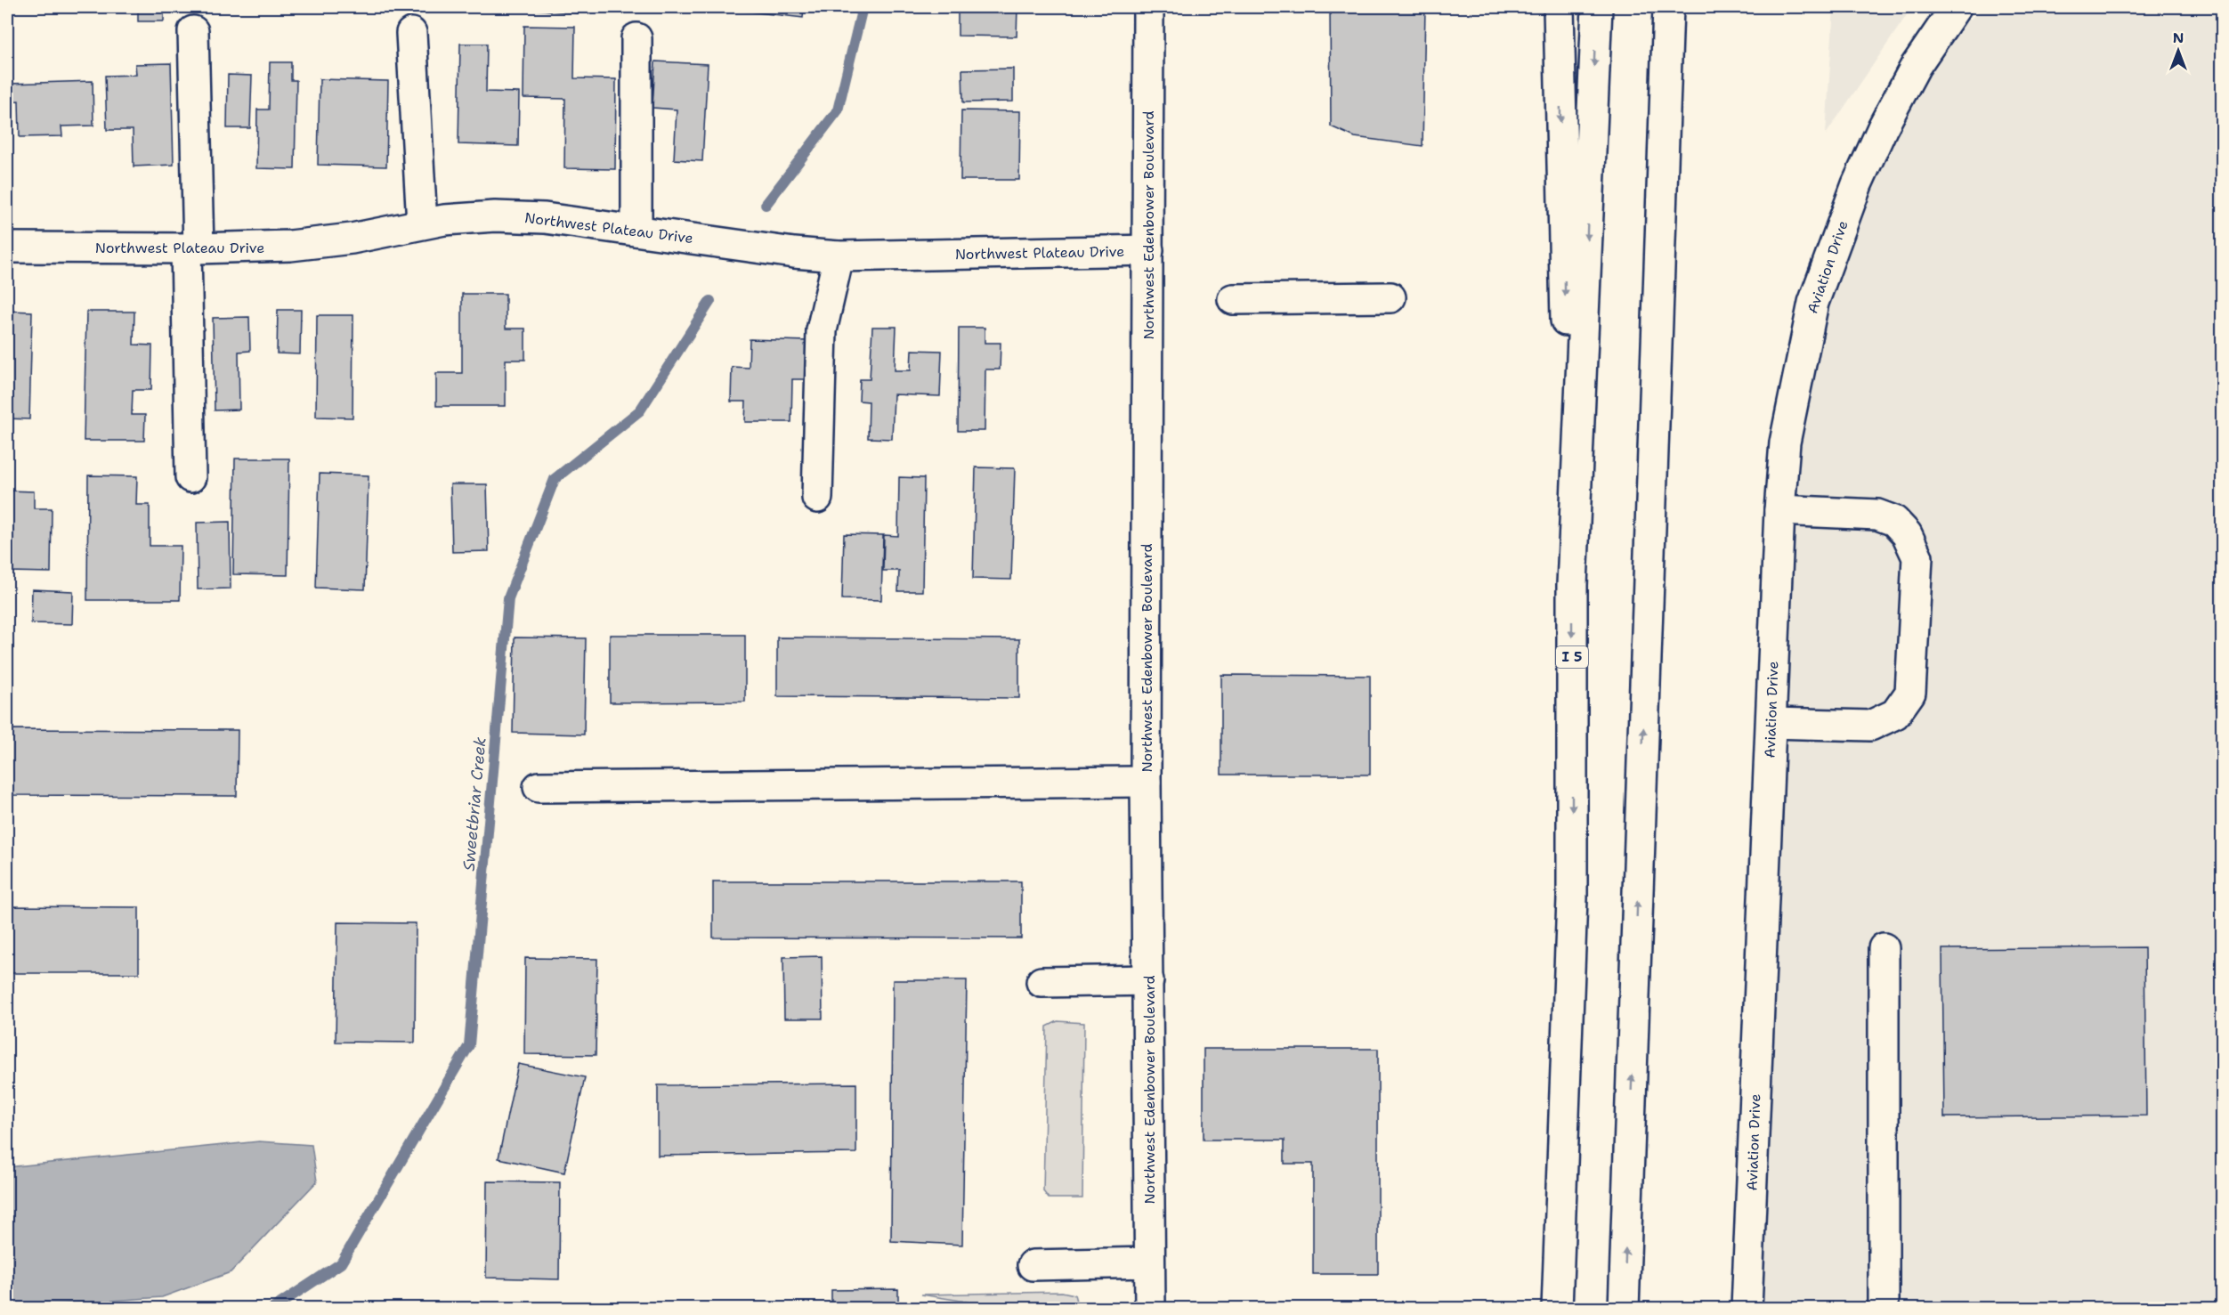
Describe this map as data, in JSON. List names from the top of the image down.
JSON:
{
  "streets": {
    "main road": [
      "Northwest Edenbower Boulevard",
      "Northwest Plateau Drive",
      "Aviation Drive",
      "I 5"
    ]
  },
  "crossings": [
    ["Northwest Edenbower Boulevard", "Northwest Plateau Drive"]
  ],
  "water": ["Sweetbriar Creek"],
  "north": "top"
}
